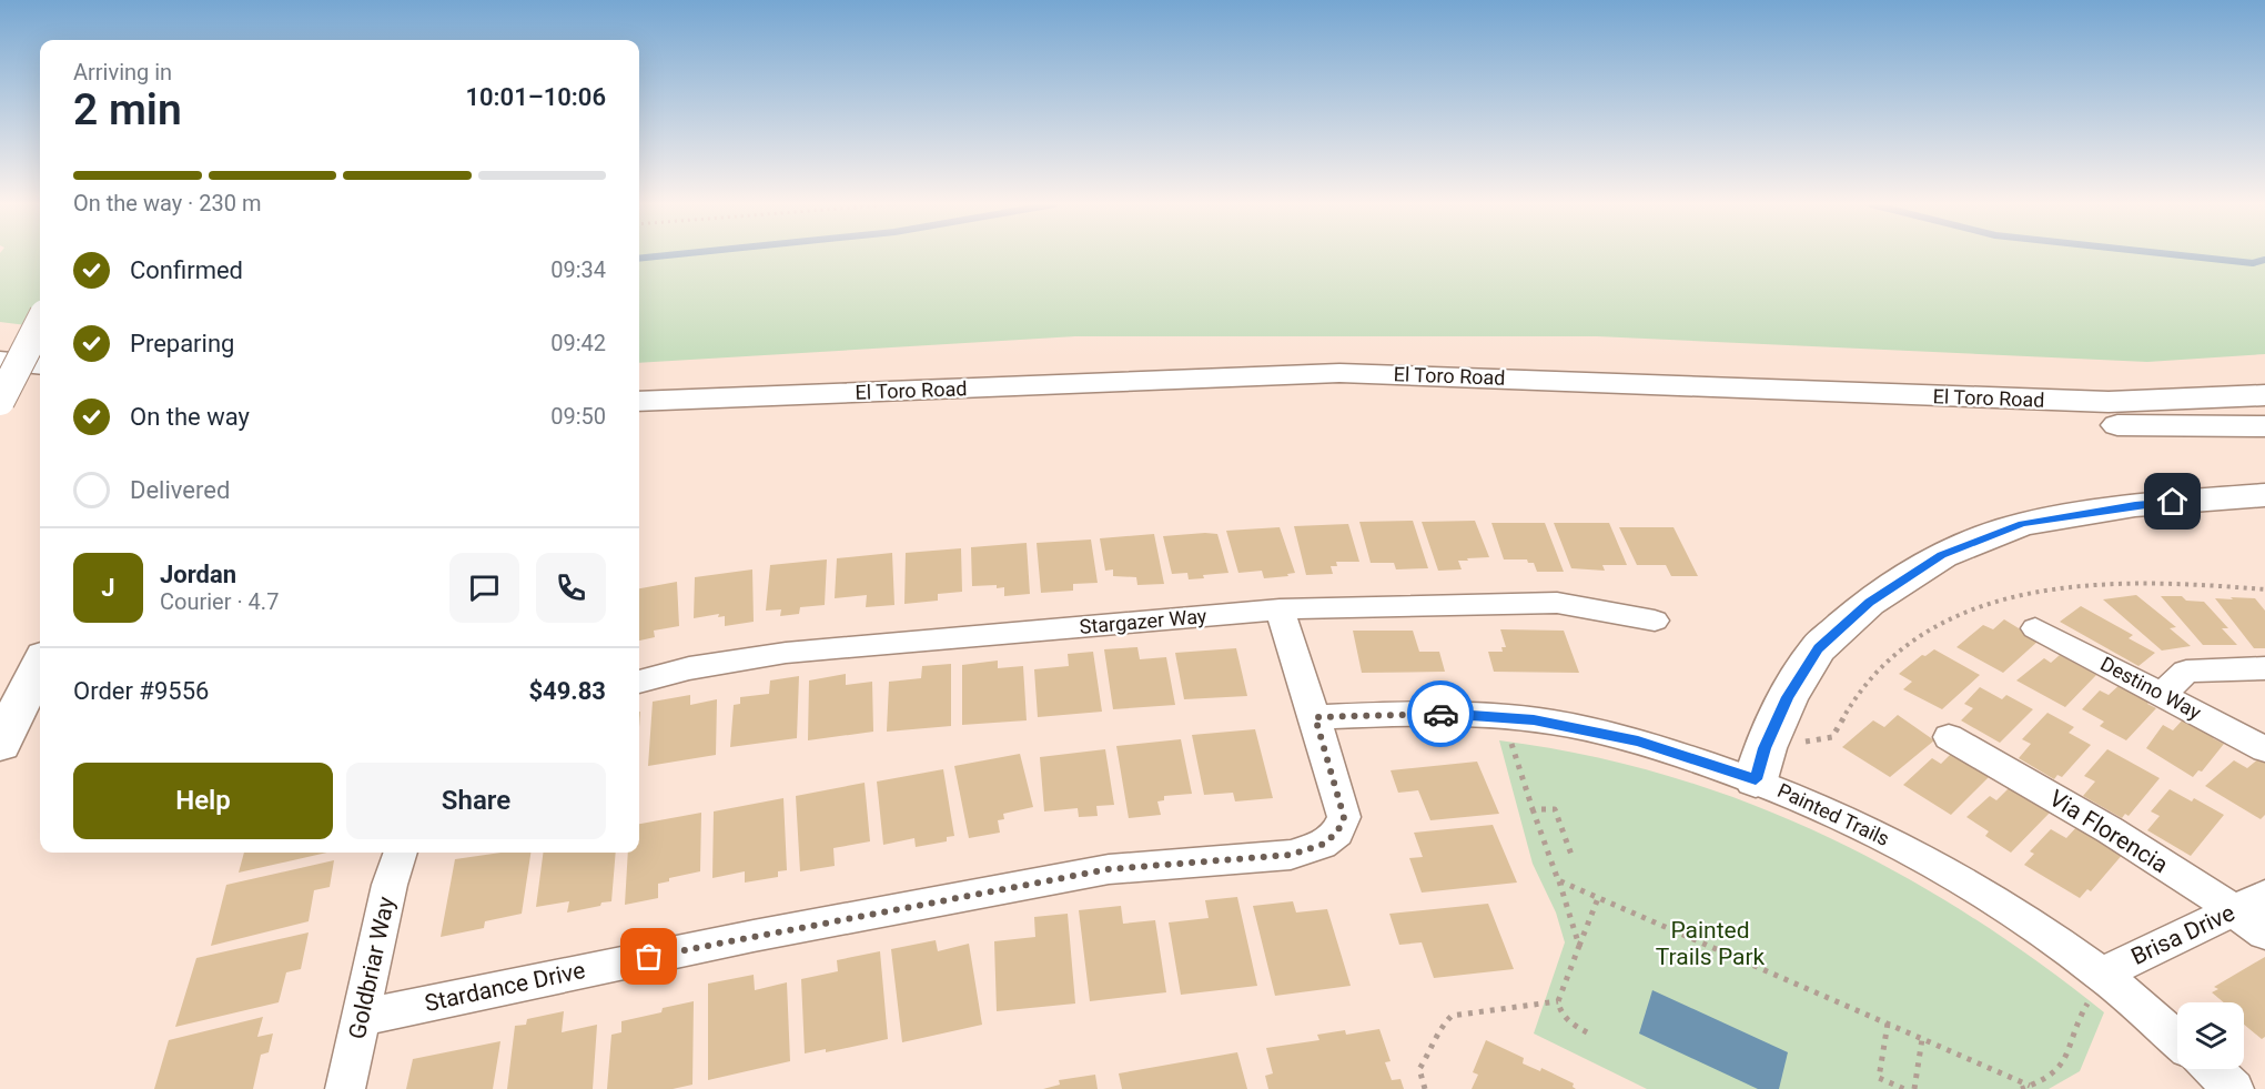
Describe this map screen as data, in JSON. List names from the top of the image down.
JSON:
{
  "streets": {
    "main road": ["El Toro Road", "Painted Trails"],
    "street": [
      "Stargazer Way",
      "Destino Way",
      "Via Florencia",
      "Brisa Drive",
      "Goldbriar Way",
      "Stardance Drive"
    ]
  },
  "crossings": [
    ["Painted Trails", "Brisa Drive"],
    ["Via Florencia", "Brisa Drive"],
    ["Goldbriar Way", "Stardance Drive"]
  ],
  "parks": ["Painted Trails Park"],
  "page": {
    "heading": ["2 min", "Arriving in", "10:01–10:06"],
    "panel": [
      "Jordan",
      "Courier · 4.7",
      "Order #9556",
      "$49.83"
    ],
    "bar": "On the way · 230 m",
    "list": [
      ["Confirmed", "09:34"],
      ["Preparing", "09:42"],
      ["On the way", "09:50"],
      "Delivered"
    ],
    "round": "J",
    "buttons": ["Help", "Share"]
  }
}
